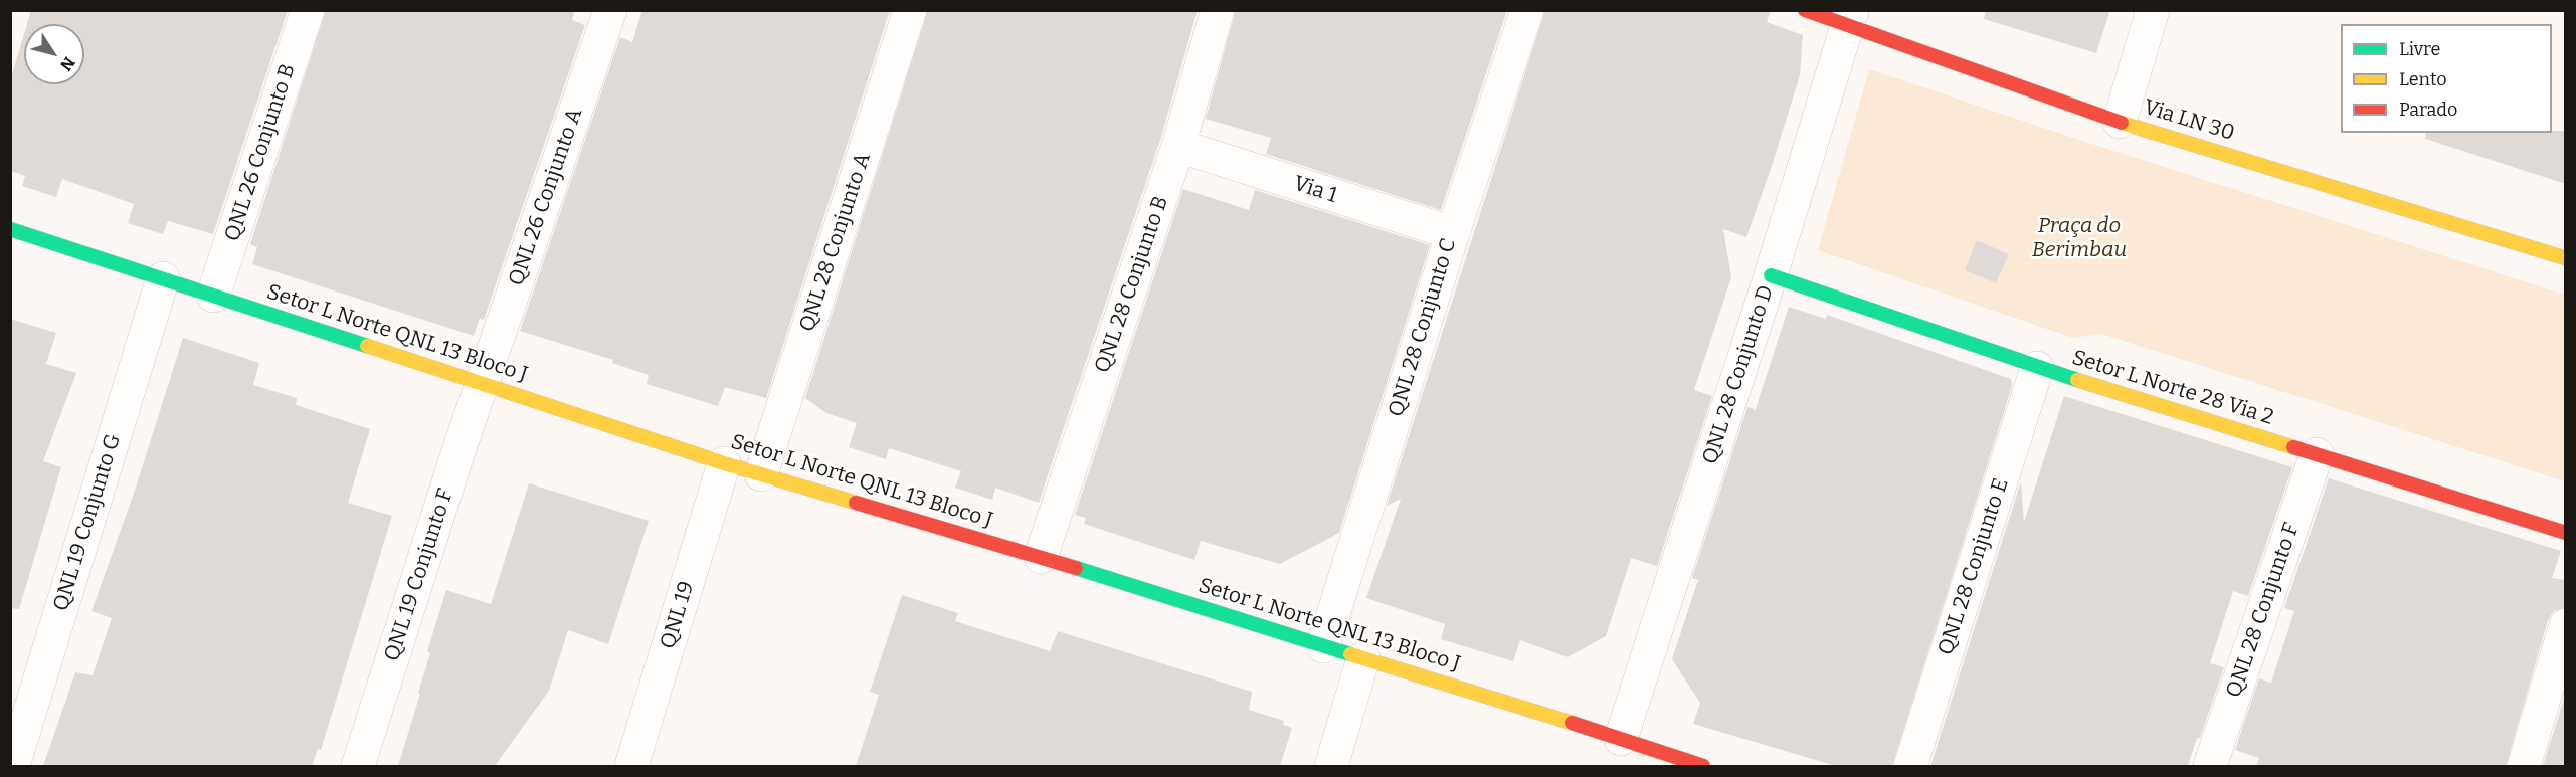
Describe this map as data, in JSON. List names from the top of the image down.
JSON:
{
  "streets": {
    "street": [
      "Via LN 30",
      "QNL 26 Conjunto B",
      "Via 1",
      "QNL 26 Conjunto A",
      "QNL 28 Conjunto A",
      "QNL 28 Conjunto B",
      "QNL 28 Conjunto C",
      "Setor L Norte QNL 13 Bloco J",
      "QNL 28 Conjunto D",
      "Setor L Norte 28 Via 2",
      "QNL 19 Conjunto G",
      "QNL 28 Conjunto E",
      "QNL 19 Conjunto F",
      "QNL 28 Conjunto F",
      "QNL 19"
    ]
  },
  "crossings": [
    ["Via LN 30", "QNL 28 Conjunto D"],
    ["QNL 26 Conjunto B", "Setor L Norte QNL 13 Bloco J"],
    ["Via 1", "QNL 28 Conjunto B"],
    ["Via 1", "QNL 28 Conjunto C"],
    ["QNL 26 Conjunto A", "Setor L Norte QNL 13 Bloco J"],
    ["QNL 26 Conjunto A", "QNL 19 Conjunto F"],
    ["QNL 28 Conjunto A", "Setor L Norte QNL 13 Bloco J"],
    ["QNL 28 Conjunto B", "Setor L Norte QNL 13 Bloco J"],
    ["QNL 28 Conjunto C", "Setor L Norte QNL 13 Bloco J"],
    ["Setor L Norte QNL 13 Bloco J", "QNL 28 Conjunto D"],
    ["Setor L Norte QNL 13 Bloco J", "QNL 19 Conjunto G"],
    ["Setor L Norte QNL 13 Bloco J", "QNL 19 Conjunto F"],
    ["Setor L Norte QNL 13 Bloco J", "QNL 19"],
    ["QNL 28 Conjunto D", "Setor L Norte 28 Via 2"],
    ["Setor L Norte 28 Via 2", "QNL 28 Conjunto E"],
    ["Setor L Norte 28 Via 2", "QNL 28 Conjunto F"]
  ],
  "parks": ["Praça do Berimbau"],
  "legend": ["Livre", "Lento", "Parado"],
  "north": "bottom right"
}
